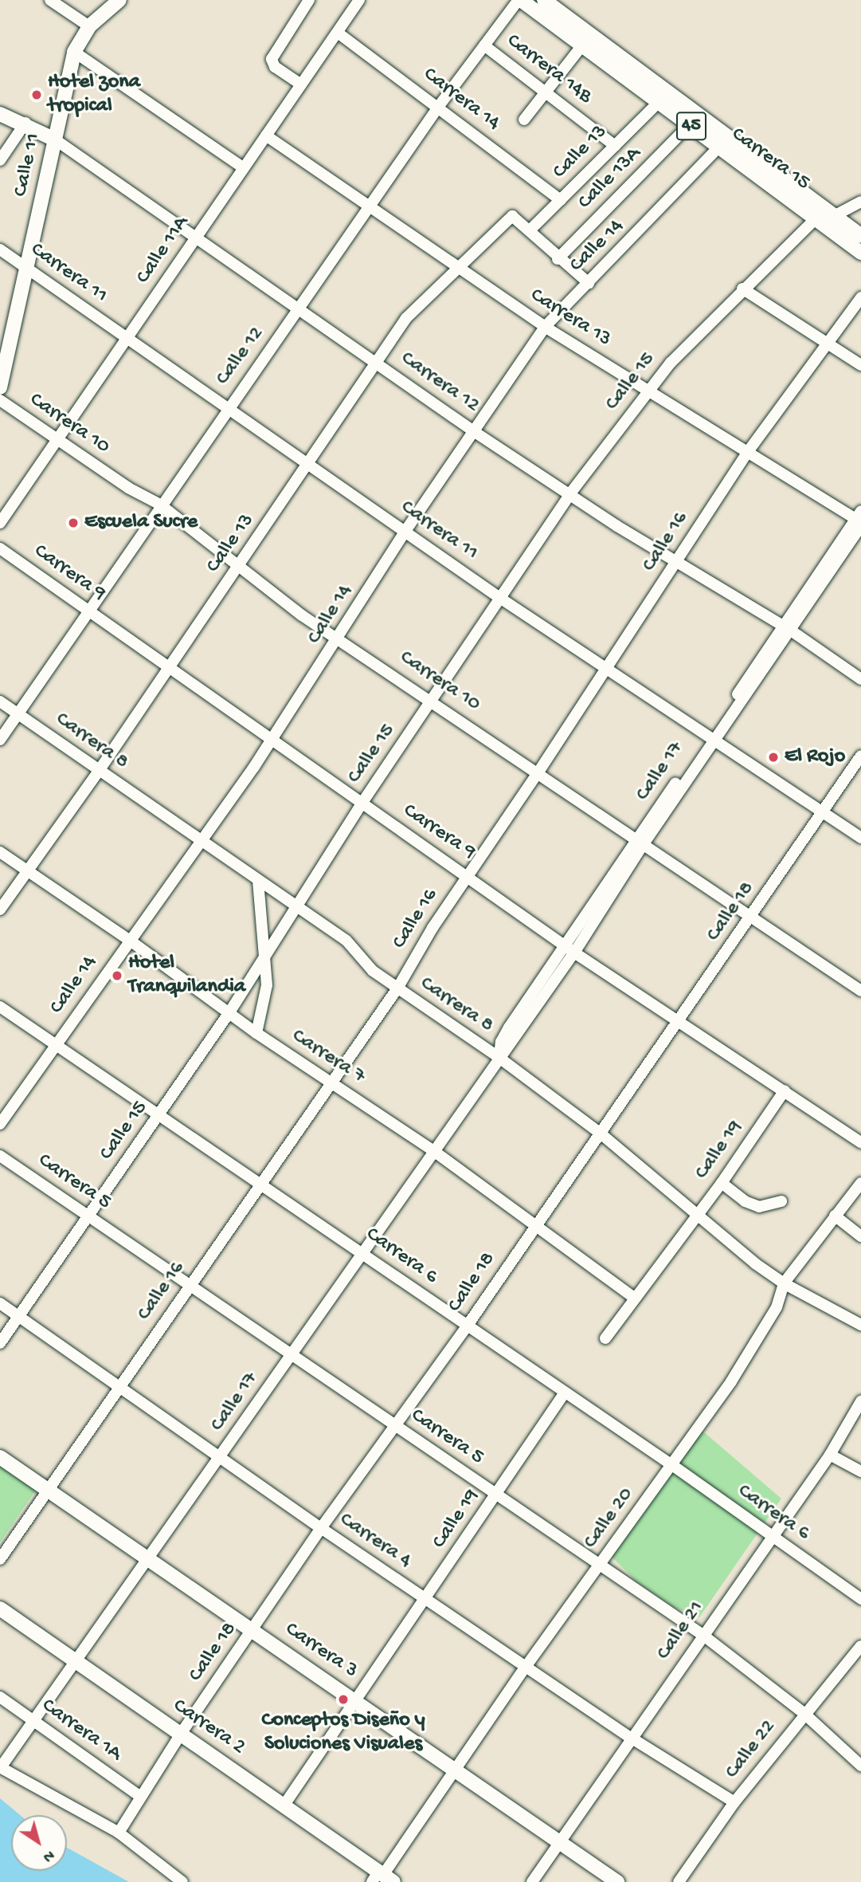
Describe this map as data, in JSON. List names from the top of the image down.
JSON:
{
  "streets": {
    "main road": [
      "45",
      "Carrera 15",
      "Calle 11",
      "Carrera 12",
      "Carrera 3",
      "Carrera 2"
    ],
    "street": [
      "Carrera 14B",
      "Carrera 14",
      "Calle 13",
      "Calle 13A",
      "Calle 14",
      "Calle 11A",
      "Carrera 11",
      "Carrera 13",
      "Calle 12",
      "Calle 15",
      "Carrera 10",
      "Calle 16",
      "Carrera 9",
      "Carrera 8",
      "Calle 17",
      "Calle 18",
      "Carrera 7",
      "Calle 19",
      "Carrera 5",
      "Carrera 6",
      "Calle 20",
      "Carrera 4",
      "Calle 21",
      "Carrera 1A",
      "Calle 22"
    ]
  },
  "crossings": [
    ["Carrera 14B", "Calle 13"],
    ["Carrera 14B", "Calle 12"],
    ["Carrera 14", "Calle 13"],
    ["Carrera 14", "Calle 11A"],
    ["Carrera 14", "Calle 12"],
    ["Calle 13", "Carrera 15"],
    ["Calle 13", "Carrera 11"],
    ["Calle 13", "Carrera 13"],
    ["Calle 13", "Carrera 12"],
    ["Calle 13", "Carrera 10"],
    ["Calle 13", "Carrera 9"],
    ["Calle 13", "Carrera 8"],
    ["Calle 13", "Carrera 7"],
    ["Carrera 15", "Calle 13A"],
    ["Carrera 15", "Calle 14"],
    ["Carrera 15", "Calle 12"],
    ["Carrera 15", "Calle 15"],
    ["Calle 11", "Carrera 11"],
    ["Calle 11", "Carrera 12"],
    ["Calle 14", "Carrera 11"],
    ["Calle 14", "Carrera 13"],
    ["Calle 14", "Carrera 12"],
    ["Calle 14", "Carrera 10"],
    ["Calle 14", "Carrera 9"],
    ["Calle 14", "Carrera 8"],
    ["Calle 14", "Carrera 7"],
    ["Calle 14", "Carrera 6"],
    ["Calle 11A", "Carrera 11"],
    ["Calle 11A", "Carrera 13"],
    ["Calle 11A", "Carrera 12"],
    ["Calle 11A", "Carrera 10"],
    ["Carrera 11", "Calle 12"],
    ["Carrera 11", "Calle 15"],
    ["Carrera 11", "Calle 16"],
    ["Carrera 11", "Calle 17"],
    ["Carrera 11", "Calle 18"],
    ["Carrera 13", "Calle 12"],
    ["Carrera 13", "Calle 15"],
    ["Carrera 13", "Calle 16"],
    ["Carrera 13", "Calle 17"],
    ["Calle 12", "Carrera 12"],
    ["Calle 12", "Carrera 10"],
    ["Calle 12", "Carrera 9"],
    ["Calle 12", "Carrera 8"],
    ["Calle 15", "Carrera 12"],
    ["Calle 15", "Carrera 10"],
    ["Calle 15", "Carrera 9"],
    ["Calle 15", "Carrera 8"],
    ["Calle 15", "Carrera 7"],
    ["Calle 15", "Carrera 5"],
    ["Calle 15", "Carrera 6"],
    ["Calle 15", "Carrera 4"],
    ["Carrera 12", "Calle 16"],
    ["Carrera 12", "Calle 17"],
    ["Carrera 10", "Calle 16"],
    ["Carrera 10", "Calle 17"],
    ["Carrera 10", "Calle 18"],
    ["Calle 16", "Carrera 9"],
    ["Calle 16", "Carrera 8"],
    ["Calle 16", "Carrera 7"],
    ["Calle 16", "Carrera 5"],
    ["Calle 16", "Carrera 6"],
    ["Calle 16", "Carrera 4"],
    ["Calle 16", "Carrera 3"],
    ["Carrera 9", "Calle 17"],
    ["Carrera 9", "Calle 18"],
    ["Carrera 9", "Calle 19"],
    ["Carrera 8", "Calle 17"],
    ["Carrera 8", "Calle 18"],
    ["Carrera 8", "Calle 19"],
    ["Carrera 8", "Calle 20"],
    ["Calle 17", "Carrera 7"],
    ["Calle 17", "Carrera 5"],
    ["Calle 17", "Carrera 6"],
    ["Calle 17", "Carrera 4"],
    ["Calle 17", "Carrera 3"],
    ["Calle 17", "Carrera 2"],
    ["Calle 17", "Carrera 1A"],
    ["Calle 18", "Carrera 7"],
    ["Calle 18", "Carrera 5"],
    ["Calle 18", "Carrera 6"],
    ["Calle 18", "Carrera 4"],
    ["Calle 18", "Carrera 3"],
    ["Calle 18", "Carrera 2"],
    ["Calle 18", "Carrera 1A"],
    ["Carrera 7", "Calle 19"],
    ["Calle 19", "Carrera 5"],
    ["Calle 19", "Carrera 6"],
    ["Calle 19", "Carrera 4"],
    ["Calle 19", "Carrera 3"],
    ["Calle 19", "Carrera 2"],
    ["Carrera 5", "Calle 20"],
    ["Carrera 5", "Calle 21"],
    ["Carrera 5", "Calle 22"],
    ["Carrera 6", "Calle 20"],
    ["Carrera 6", "Calle 21"],
    ["Calle 20", "Carrera 4"],
    ["Calle 20", "Carrera 3"],
    ["Calle 20", "Carrera 2"],
    ["Carrera 4", "Calle 21"],
    ["Carrera 4", "Calle 22"],
    ["Calle 21", "Carrera 3"]
  ],
  "places": [
    "Hotel zona tropical",
    "Escuela Sucre",
    "El Rojo",
    "Hotel Tranquilandia",
    "Conceptos Diseño y Soluciones Visuales"
  ],
  "north": "bottom right"
}
